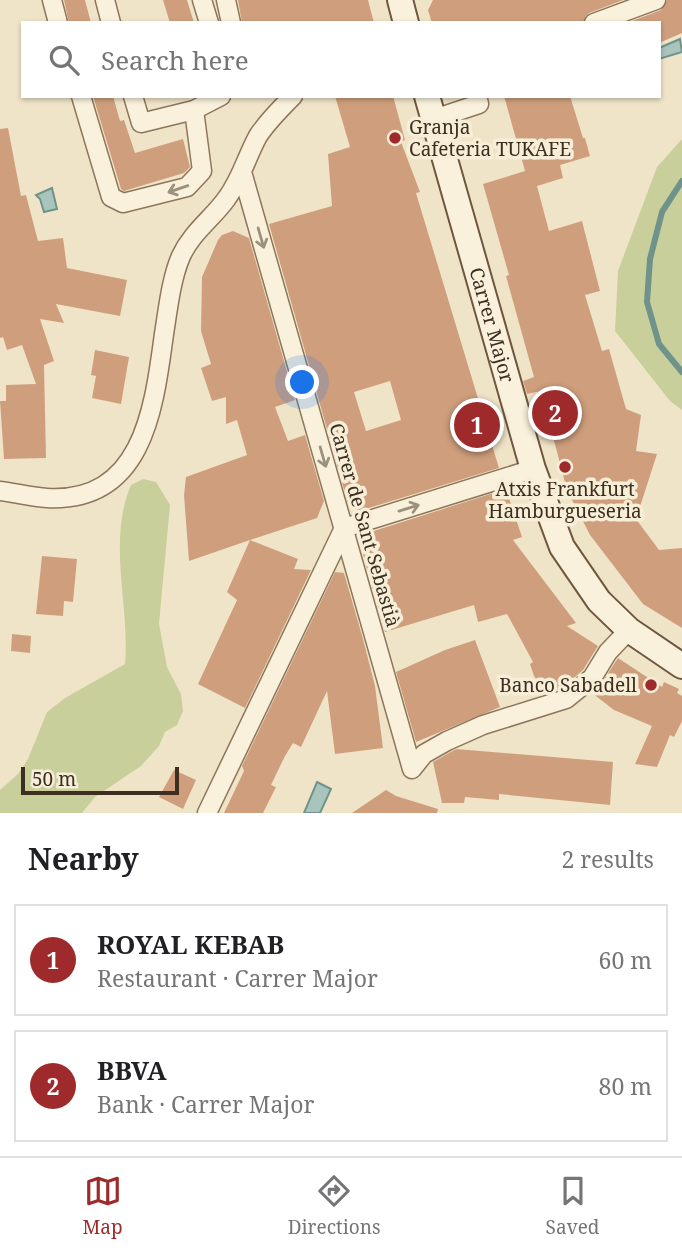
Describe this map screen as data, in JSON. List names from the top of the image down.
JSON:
{
  "streets": {
    "street": ["Carrer Major", "Carrer de Sant Sebastià"]
  },
  "crossings": [
    ["Carrer Major", "Carrer de Sant Sebastià"]
  ],
  "one_way": ["Carrer de Sant Sebastià"],
  "places": ["Granja Cafeteria TUKAFE", "Atxis Frankfurt Hamburgueseria", "Banco Sabadell"],
  "scale_bar": "50 m",
  "page": {
    "search": "Search here",
    "pins": ["2", "1"],
    "scale": "50 m",
    "heading": ["Nearby", "2 results"],
    "list": [
      {
        "mark": "1",
        "name": "ROYAL KEBAB",
        "note": "Restaurant · Carrer Major",
        "value": "60 m"
      },
      {
        "mark": "2",
        "name": "BBVA",
        "note": "Bank · Carrer Major",
        "value": "80 m"
      }
    ],
    "nav": ["Map", "Directions", "Saved"]
  }
}
